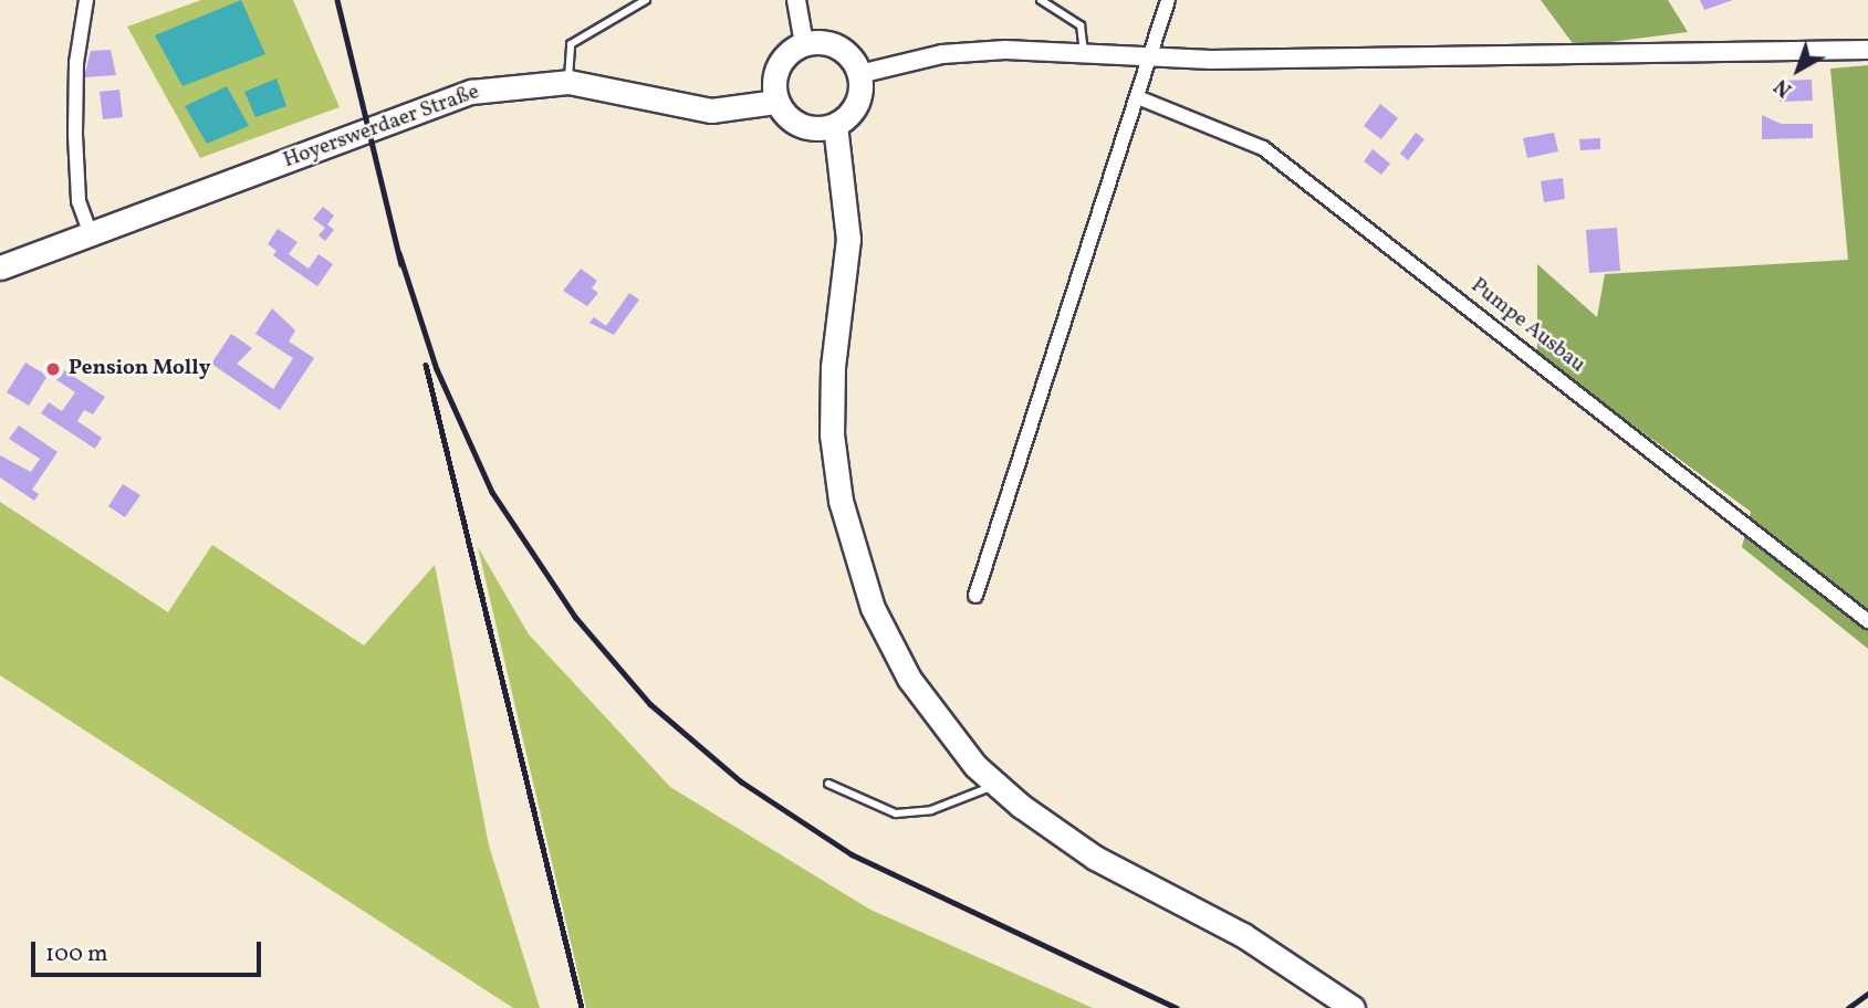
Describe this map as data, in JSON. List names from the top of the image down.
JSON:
{
  "streets": {
    "main road": ["Hoyerswerdaer Straße"],
    "street": ["Pumpe Ausbau"]
  },
  "places": ["Pension Molly"],
  "scale_bar": "100 m",
  "north": "bottom left"
}
